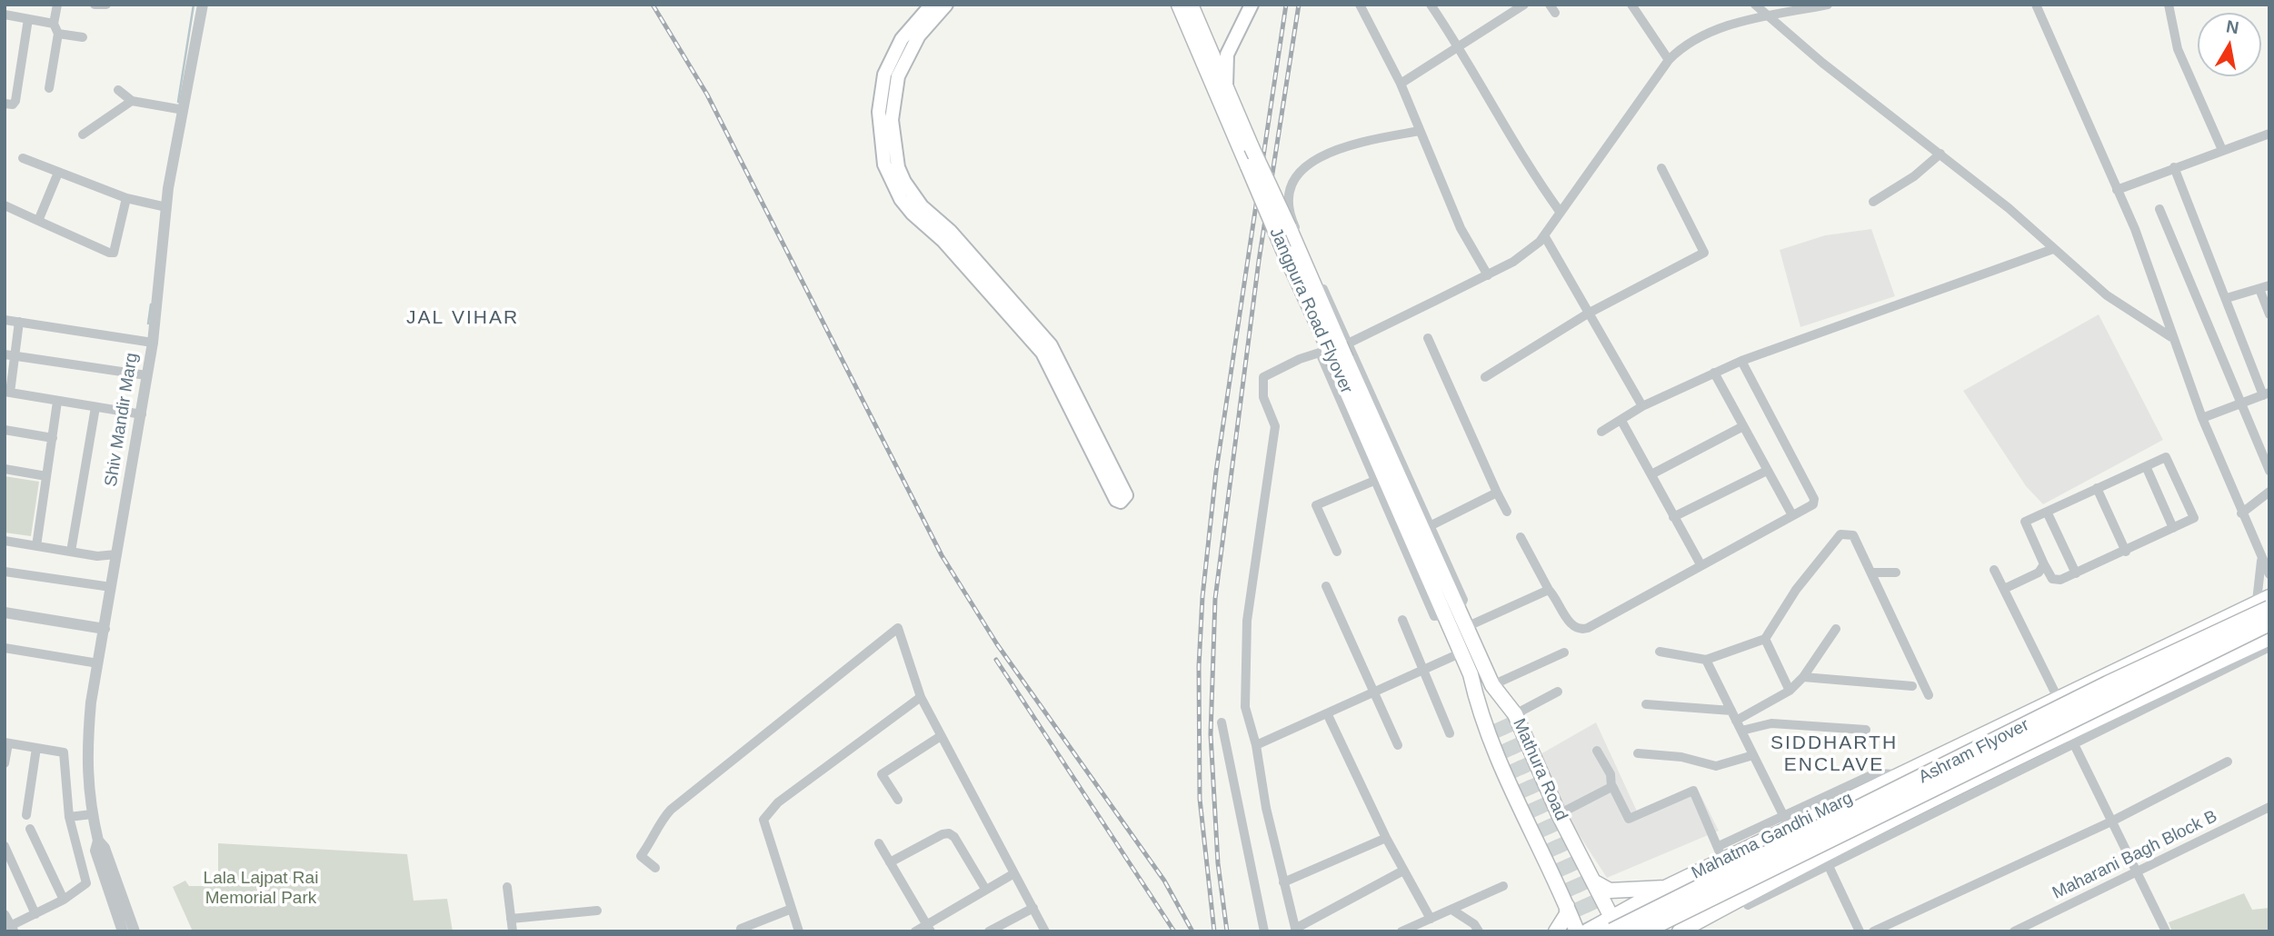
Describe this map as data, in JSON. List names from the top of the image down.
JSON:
{
  "streets": {
    "highway": ["Ashram Flyover"],
    "main road": ["Jangpura Road Flyover", "Mathura Road", "Mahatma Gandhi Marg"],
    "street": ["Shiv Mandir Marg", "Maharani Bagh Block B"]
  },
  "crossings": [
    ["Jangpura Road Flyover", "Mathura Road"],
    ["Ashram Flyover", "Mathura Road"],
    ["Ashram Flyover", "Mahatma Gandhi Marg"],
    ["Mathura Road", "Mahatma Gandhi Marg"]
  ],
  "districts": ["JAL VIHAR", "SIDDHARTH ENCLAVE"],
  "parks": ["Lala Lajpat Rai Memorial Park"],
  "north": "top"
}
